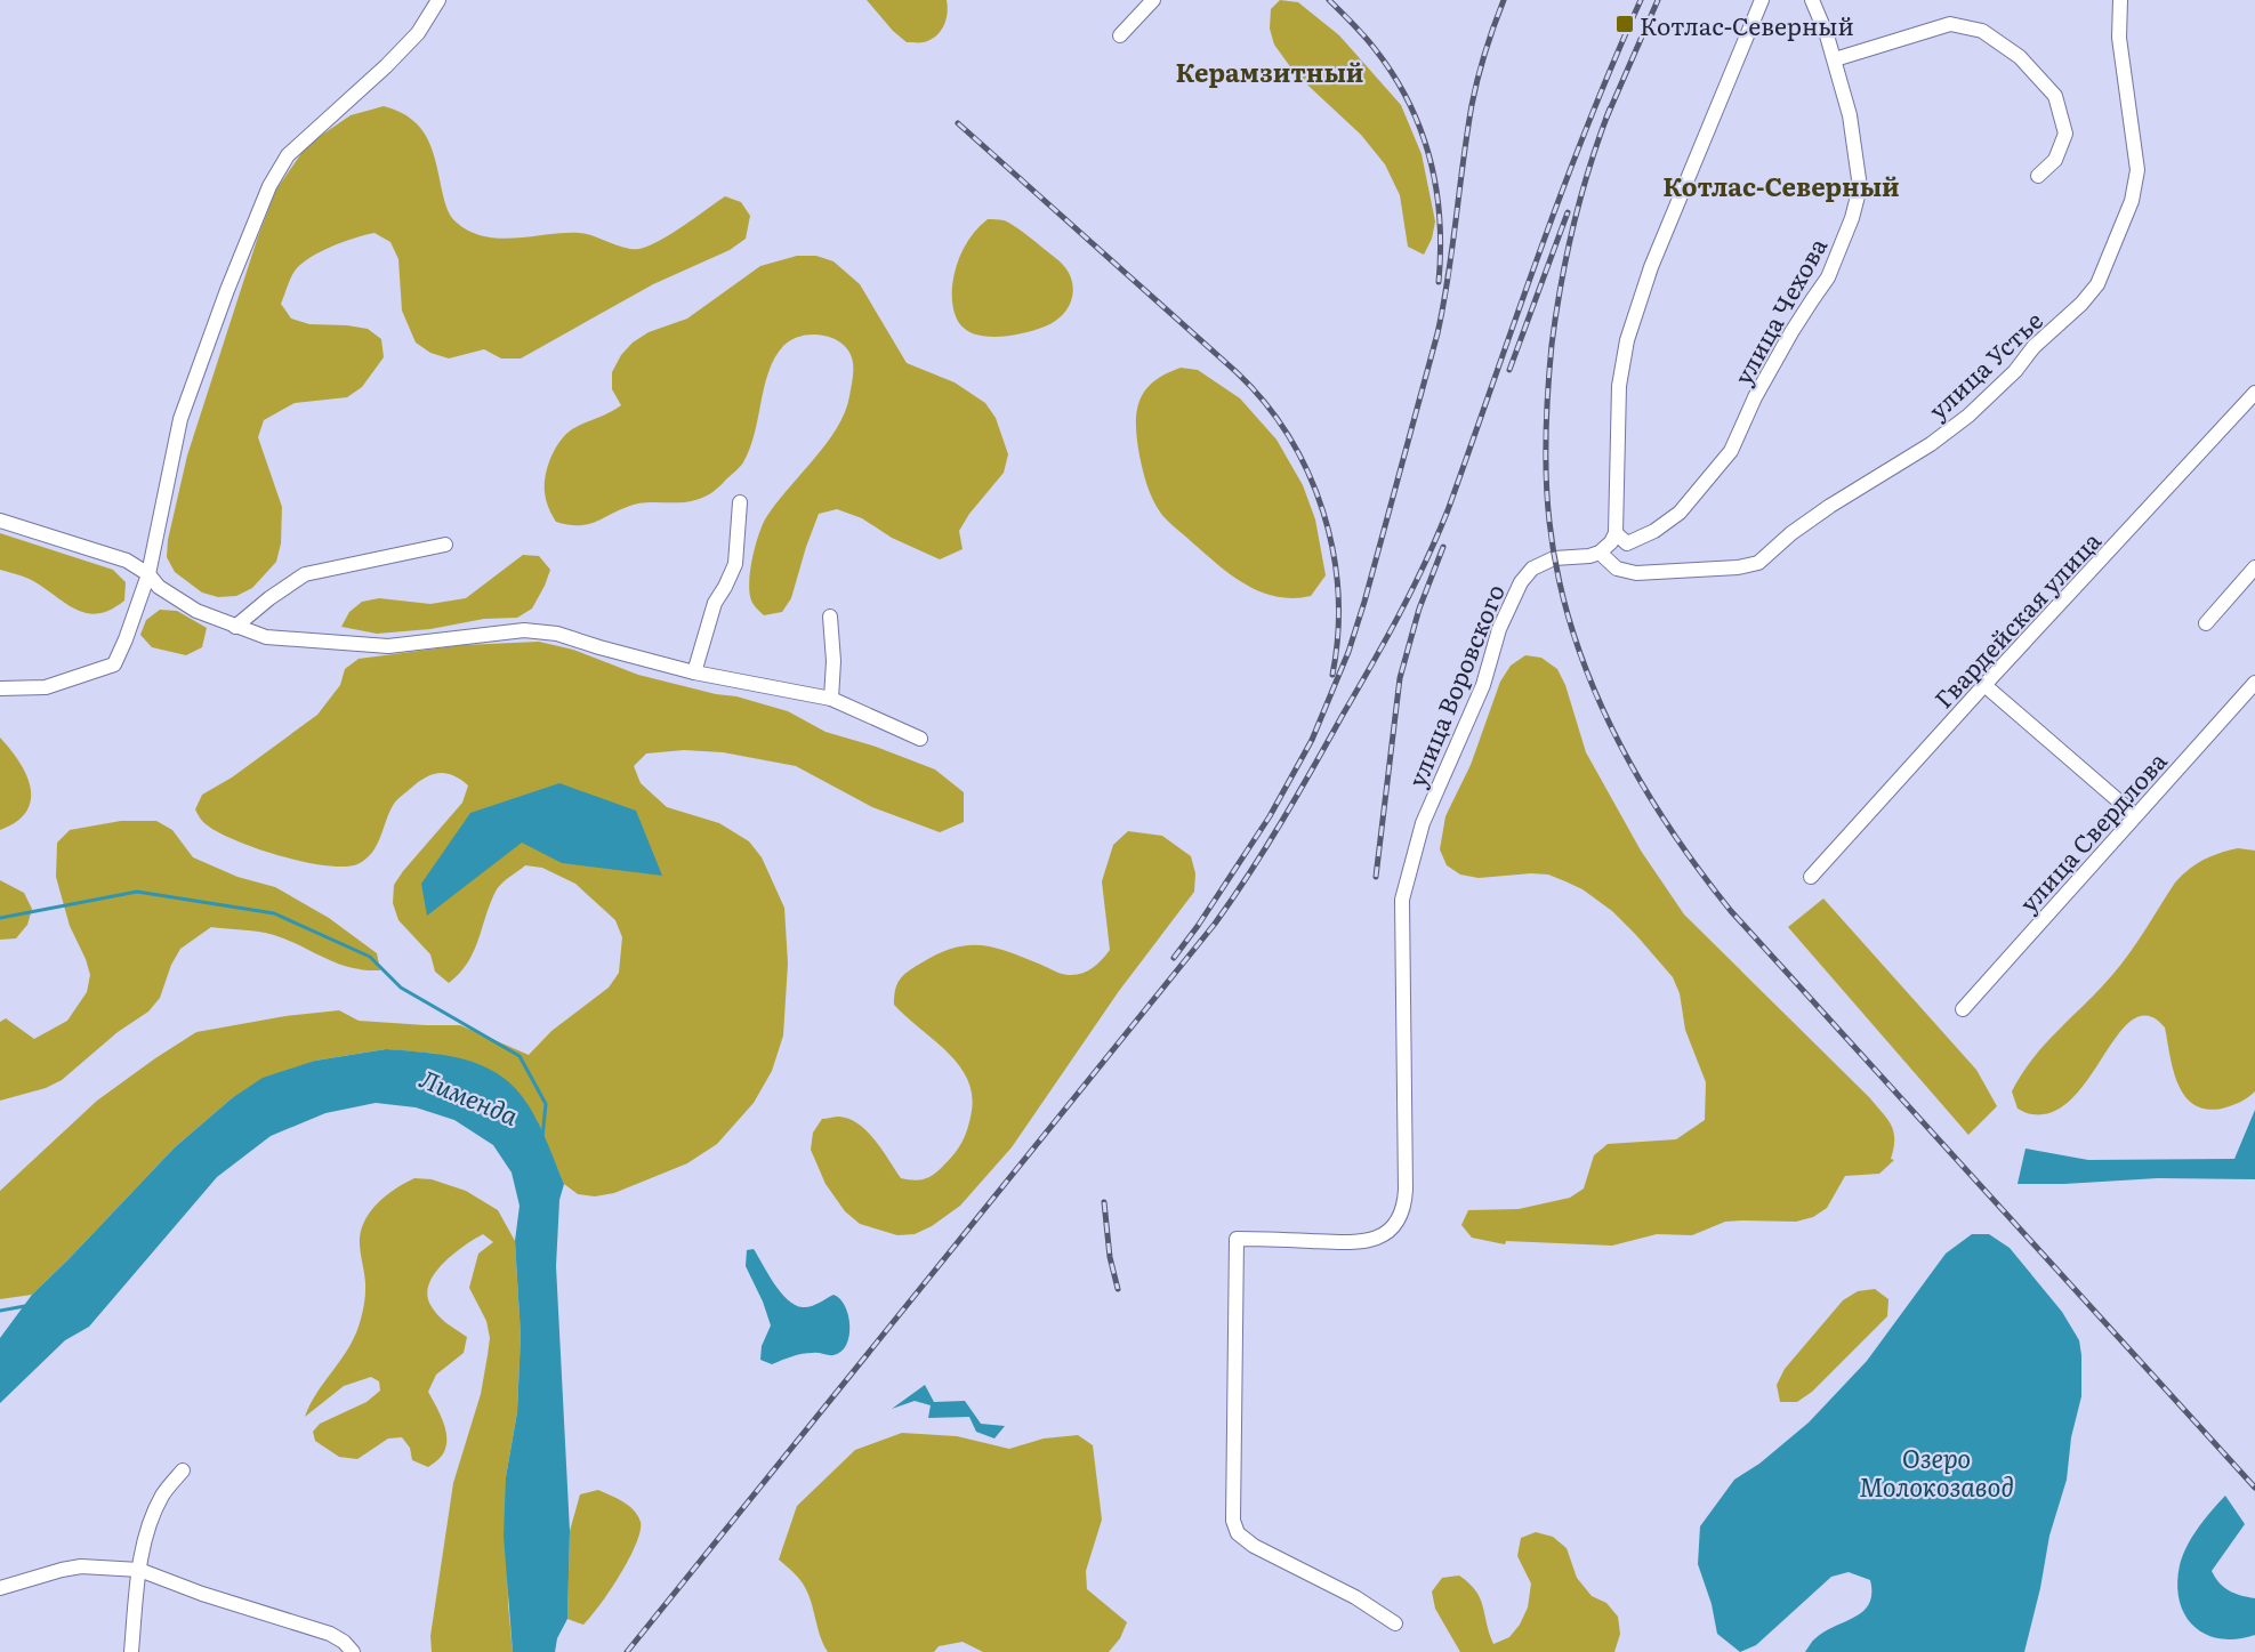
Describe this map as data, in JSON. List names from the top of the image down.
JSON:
{
  "streets": {
    "street": [
      "улица Чехова",
      "улица Устье",
      "Гвардейская улица",
      "улица Воровского",
      "улица Свердлова"
    ]
  },
  "crossings": [
    ["улица Устье", "улица Воровского"]
  ],
  "districts": ["Керамзитный", "Котлас-Северный"],
  "water": ["Лименда", "Озеро Молокозавод"],
  "places": {
    "transit": ["Котлас-Северный"]
  }
}
